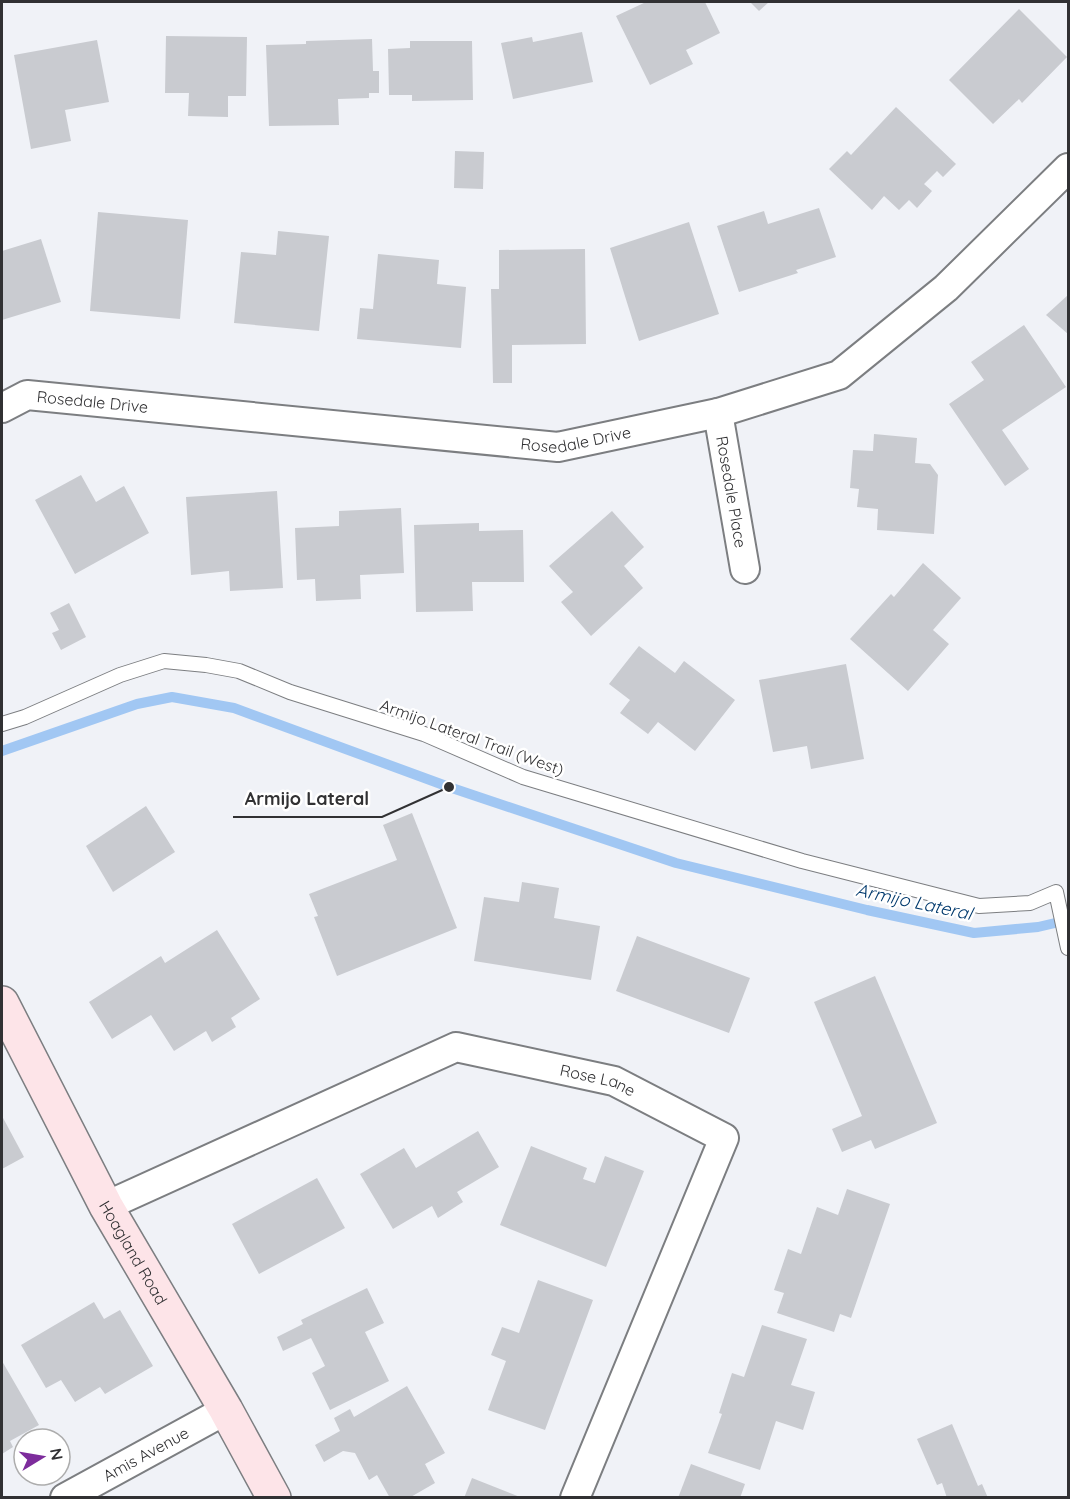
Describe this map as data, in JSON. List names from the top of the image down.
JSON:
{
  "streets": {
    "street": [
      "Rosedale Drive",
      "Rosedale Place",
      "Rose Lane",
      "Hoagland Road",
      "Amis Avenue"
    ],
    "lane": ["Armijo Lateral Trail (West)"]
  },
  "crossings": [
    ["Rosedale Drive", "Rosedale Place"],
    ["Rose Lane", "Hoagland Road"],
    ["Hoagland Road", "Amis Avenue"]
  ],
  "water": ["Armijo Lateral"],
  "places": ["Armijo Lateral"],
  "north": "right"
}
